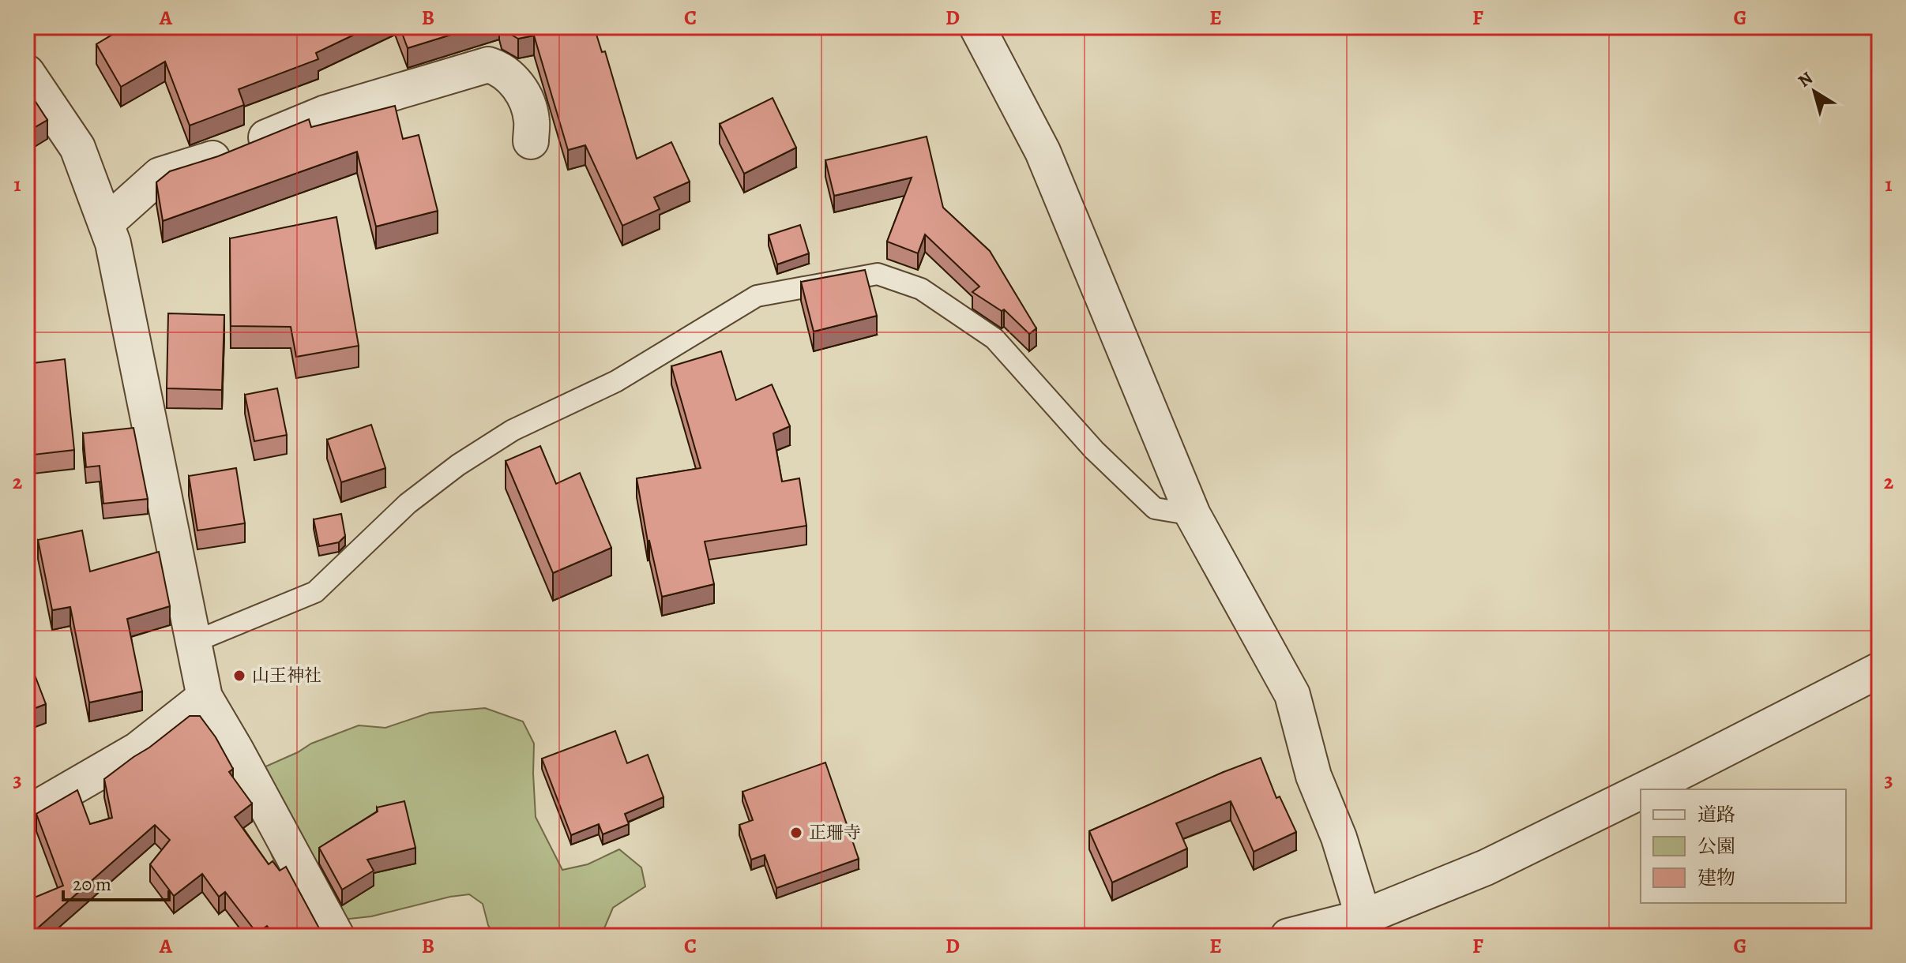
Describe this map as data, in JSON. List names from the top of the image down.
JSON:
{
  "places": ["山王神社", "正珊寺"],
  "legend": ["道路", "公園", "建物"],
  "scale_bar": "20 m",
  "north": "top left",
  "grid": {
    "columns": [
      "A",
      "B",
      "C",
      "D",
      "E",
      "F",
      "G"
    ],
    "rows": ["1", "2", "3"]
  }
}
